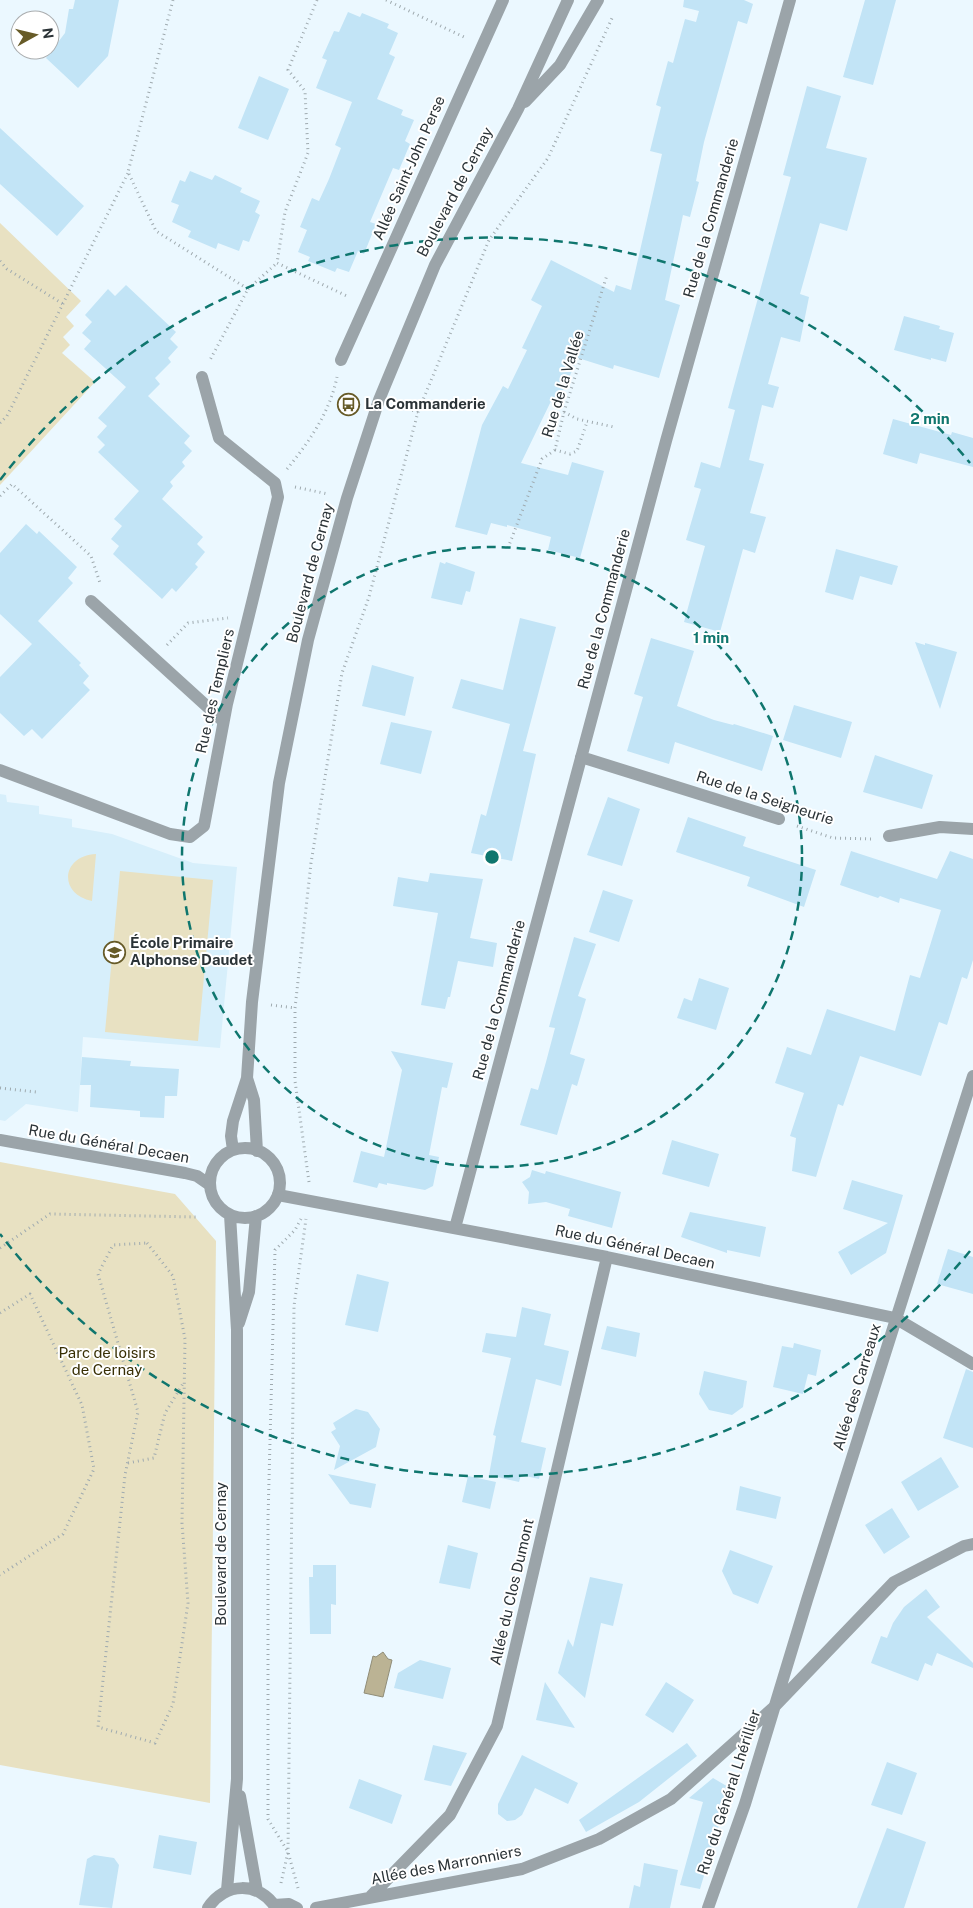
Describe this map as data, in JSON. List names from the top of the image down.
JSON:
{
  "streets": {
    "street": [
      "Allée Saint-John Perse",
      "Boulevard de Cernay",
      "Rue de la Commanderie",
      "Rue des Templiers",
      "Rue de la Seigneurie",
      "Rue du Général Decaen",
      "Allée des Carreaux",
      "Allée du Clos Dumont",
      "Rue du Général Lhérillier",
      "Allée des Marronniers"
    ],
    "path": ["Rue de la Vallée"]
  },
  "crossings": [
    ["Boulevard de Cernay", "Rue du Général Decaen"],
    ["Rue de la Commanderie", "Rue de la Seigneurie"],
    ["Rue de la Commanderie", "Rue du Général Decaen"],
    ["Rue du Général Decaen", "Allée des Carreaux"],
    ["Rue du Général Decaen", "Allée du Clos Dumont"],
    ["Allée des Carreaux", "Rue du Général Lhérillier"],
    ["Allée des Carreaux", "Allée des Marronniers"],
    ["Allée du Clos Dumont", "Allée des Marronniers"],
    ["Rue du Général Lhérillier", "Allée des Marronniers"]
  ],
  "parks": ["Parc de loisirs de Cernay"],
  "places": {
    "bus stop": ["La Commanderie"],
    "school or university": ["École Primaire Alphonse Daudet"]
  },
  "north": "right",
  "rings": ["2 min", "1 min"]
}
